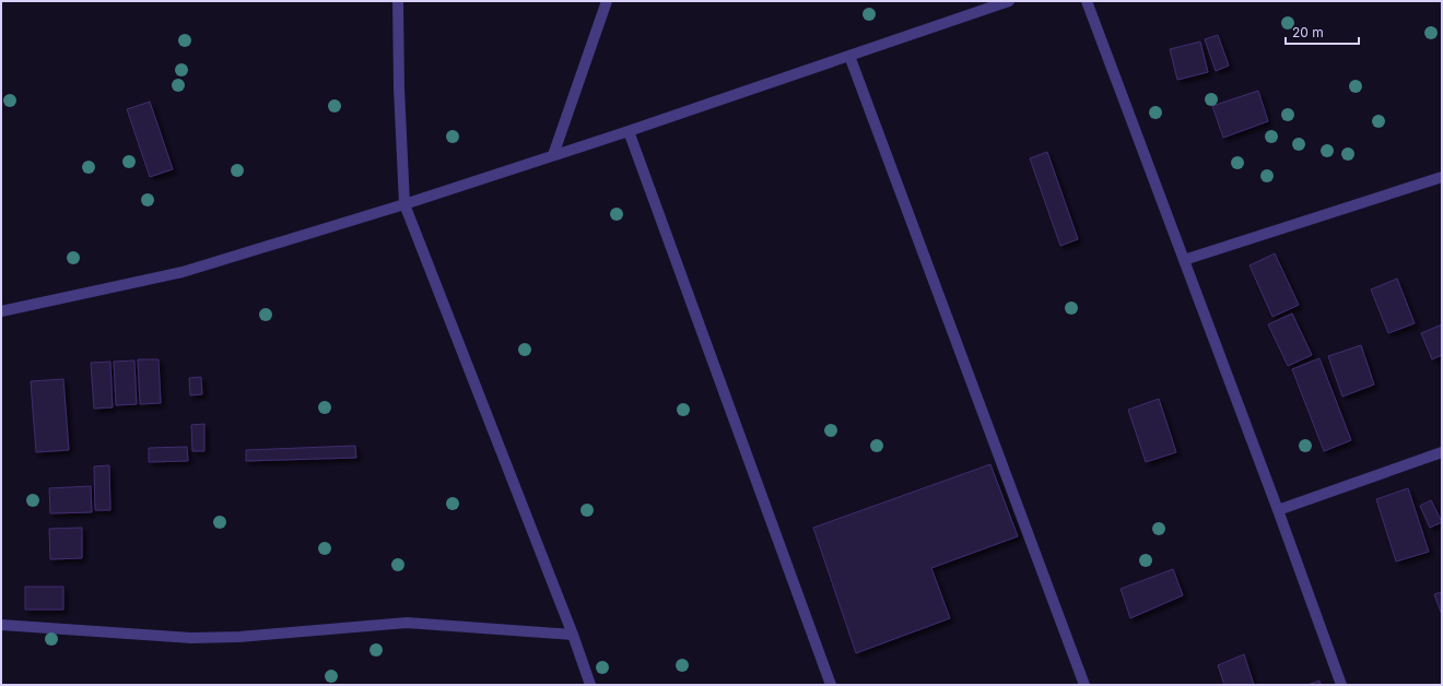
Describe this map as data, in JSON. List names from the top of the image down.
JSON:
{
  "scale_bar": "20 m"
}
